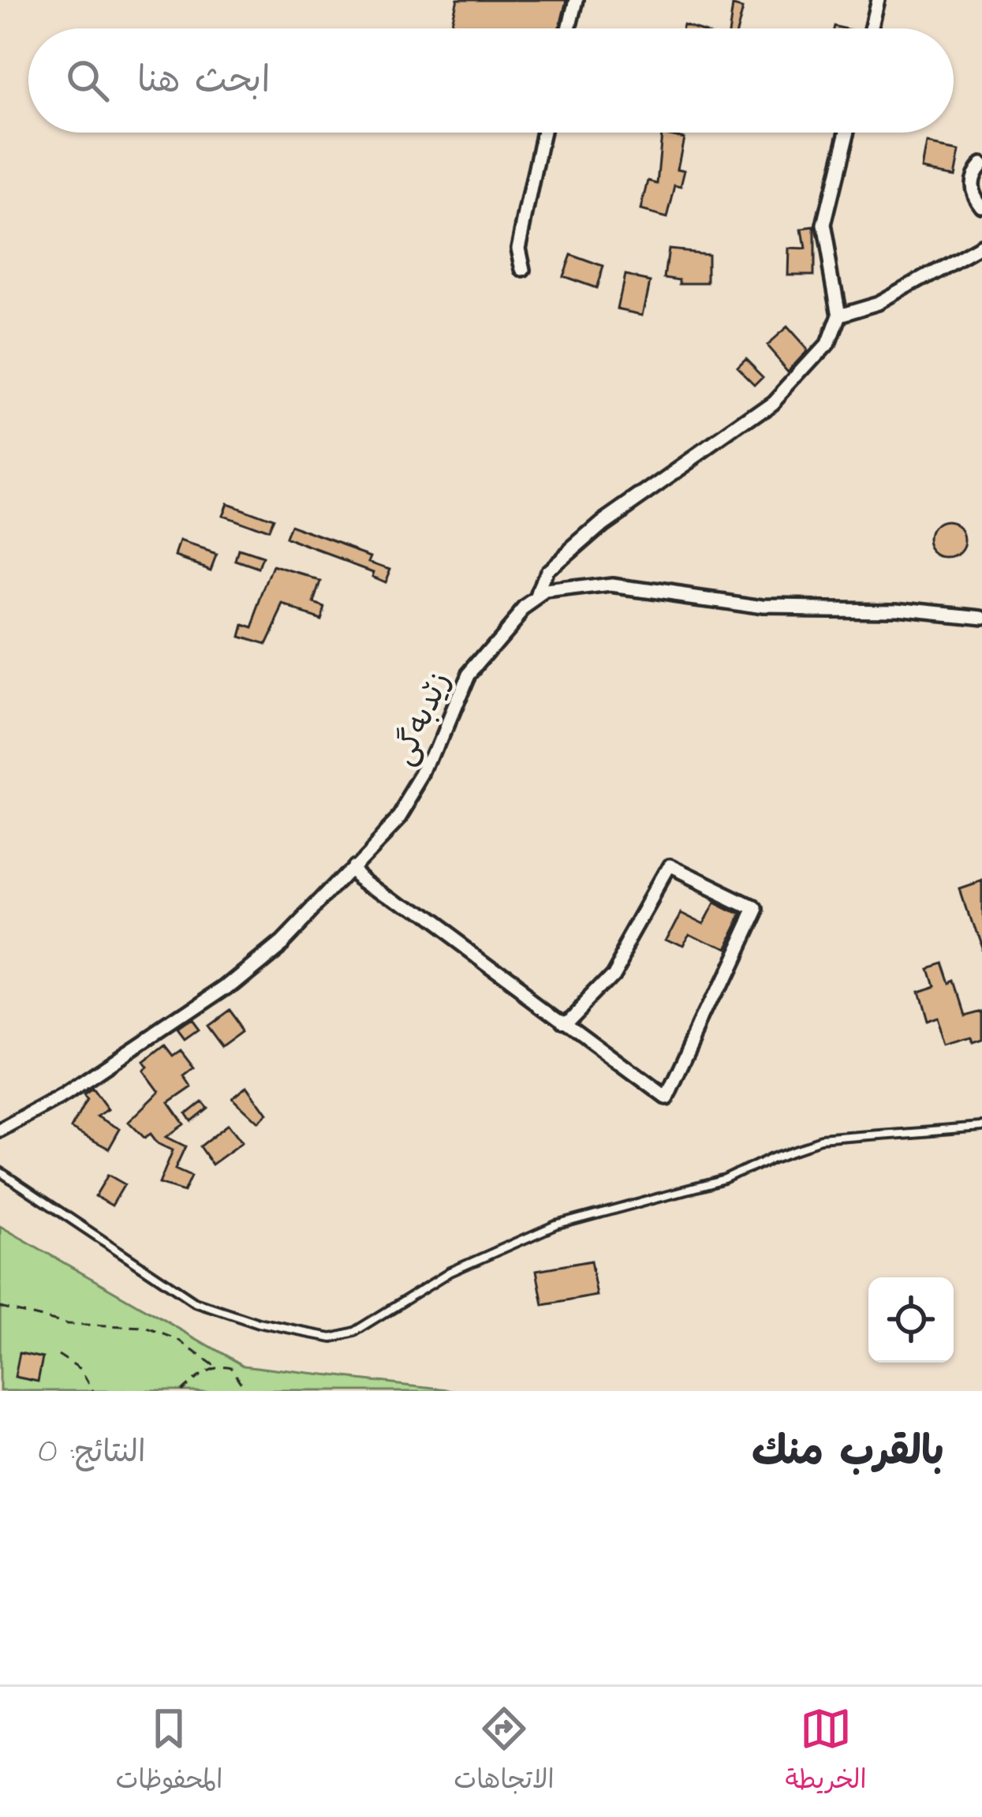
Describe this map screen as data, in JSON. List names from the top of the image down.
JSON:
{
  "streets": {
    "street": ["زێدبەگی"]
  },
  "page": {
    "search": "ابحث هنا",
    "heading": ["بالقرب منك", "النتائج: 0"],
    "nav": ["الخريطة", "الاتجاهات", "المحفوظات"]
  }
}
